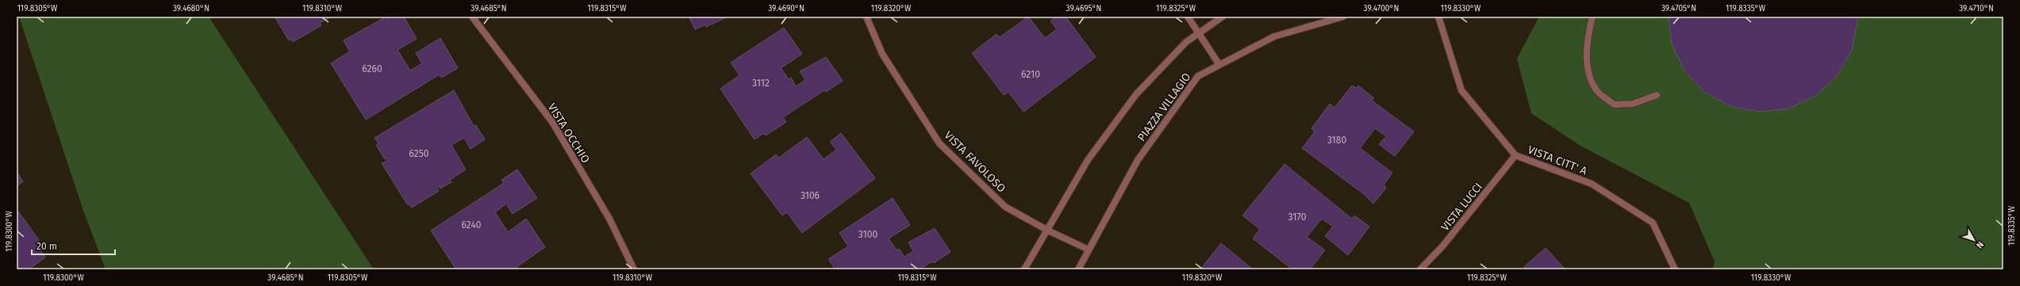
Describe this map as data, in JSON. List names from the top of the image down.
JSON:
{
  "streets": {
    "street": [
      "PIAZZA VILLAGIO",
      "VISTA OCCHIO",
      "VISTA CITT' A",
      "VISTA FAVOLOSO",
      "VISTA LUCCI"
    ]
  },
  "crossings": [
    ["PIAZZA VILLAGIO", "VISTA FAVOLOSO"],
    ["VISTA CITT' A", "VISTA LUCCI"]
  ],
  "house_numbers": [
    "6260",
    "6210",
    "3112",
    "3180",
    "6250",
    "3106",
    "3170",
    "6240",
    "3100"
  ],
  "scale_bar": "20 m",
  "north": "bottom right",
  "coordinates": [
    "119.8305°W",
    "39.4680°N",
    "119.8310°W",
    "39.4685°N",
    "119.8315°W",
    "39.4690°N",
    "119.8320°W",
    "39.4695°N",
    "119.8325°W",
    "39.4700°N",
    "119.8330°W",
    "39.4705°N",
    "119.8335°W",
    "39.4710°N",
    "119.8300°W"
  ]
}
